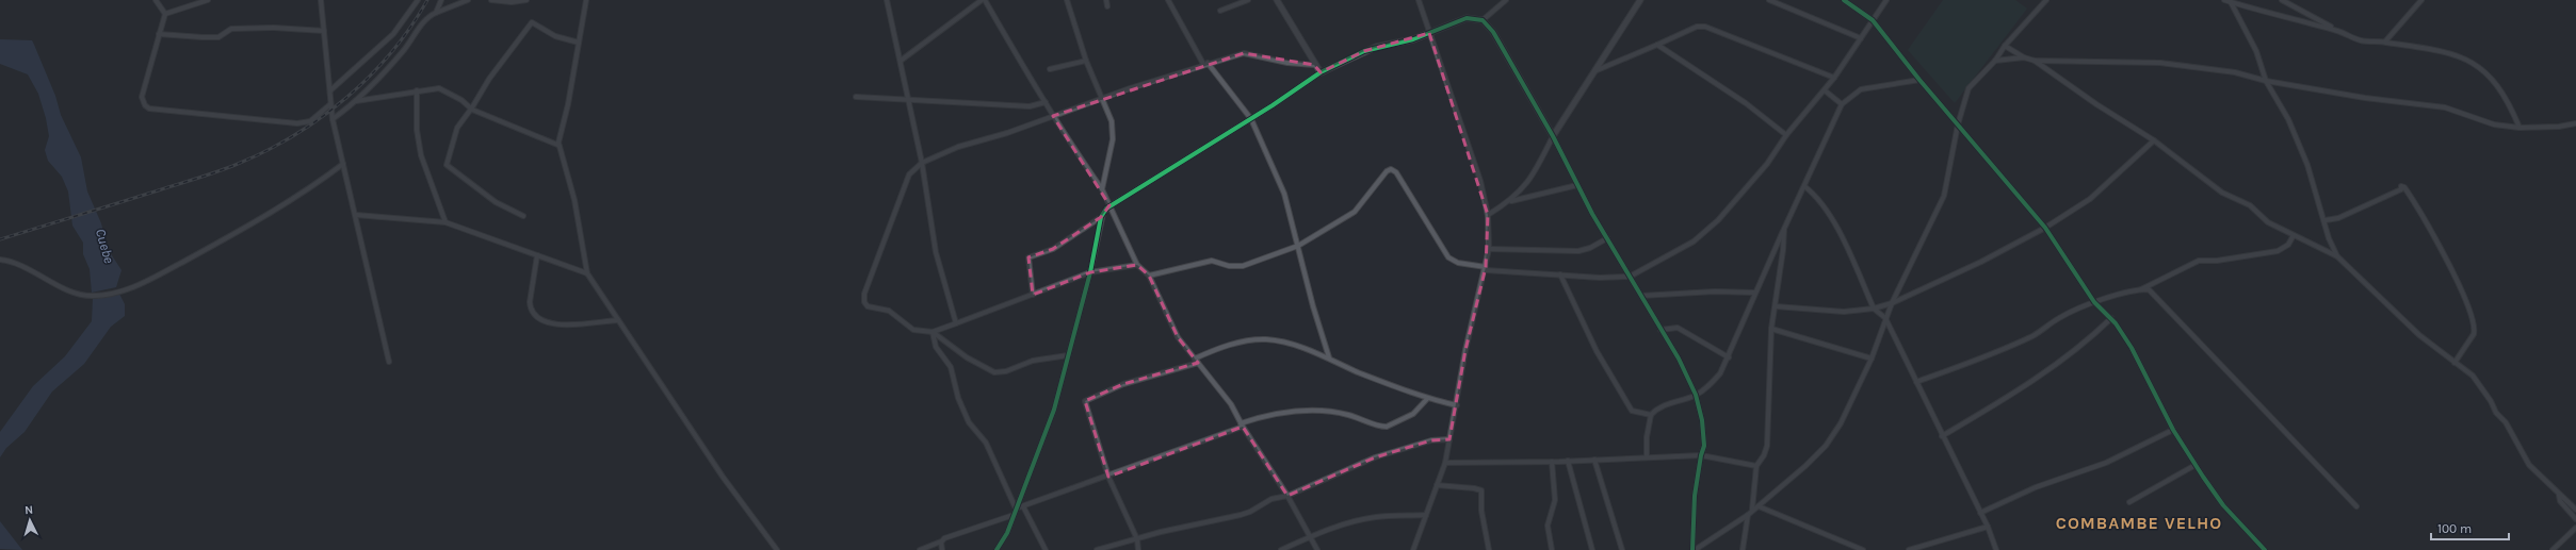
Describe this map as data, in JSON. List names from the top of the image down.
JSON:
{
  "districts": ["COMBAMBE VELHO"],
  "water": ["Cuebe"],
  "scale_bar": "100 m",
  "north": "top"
}
